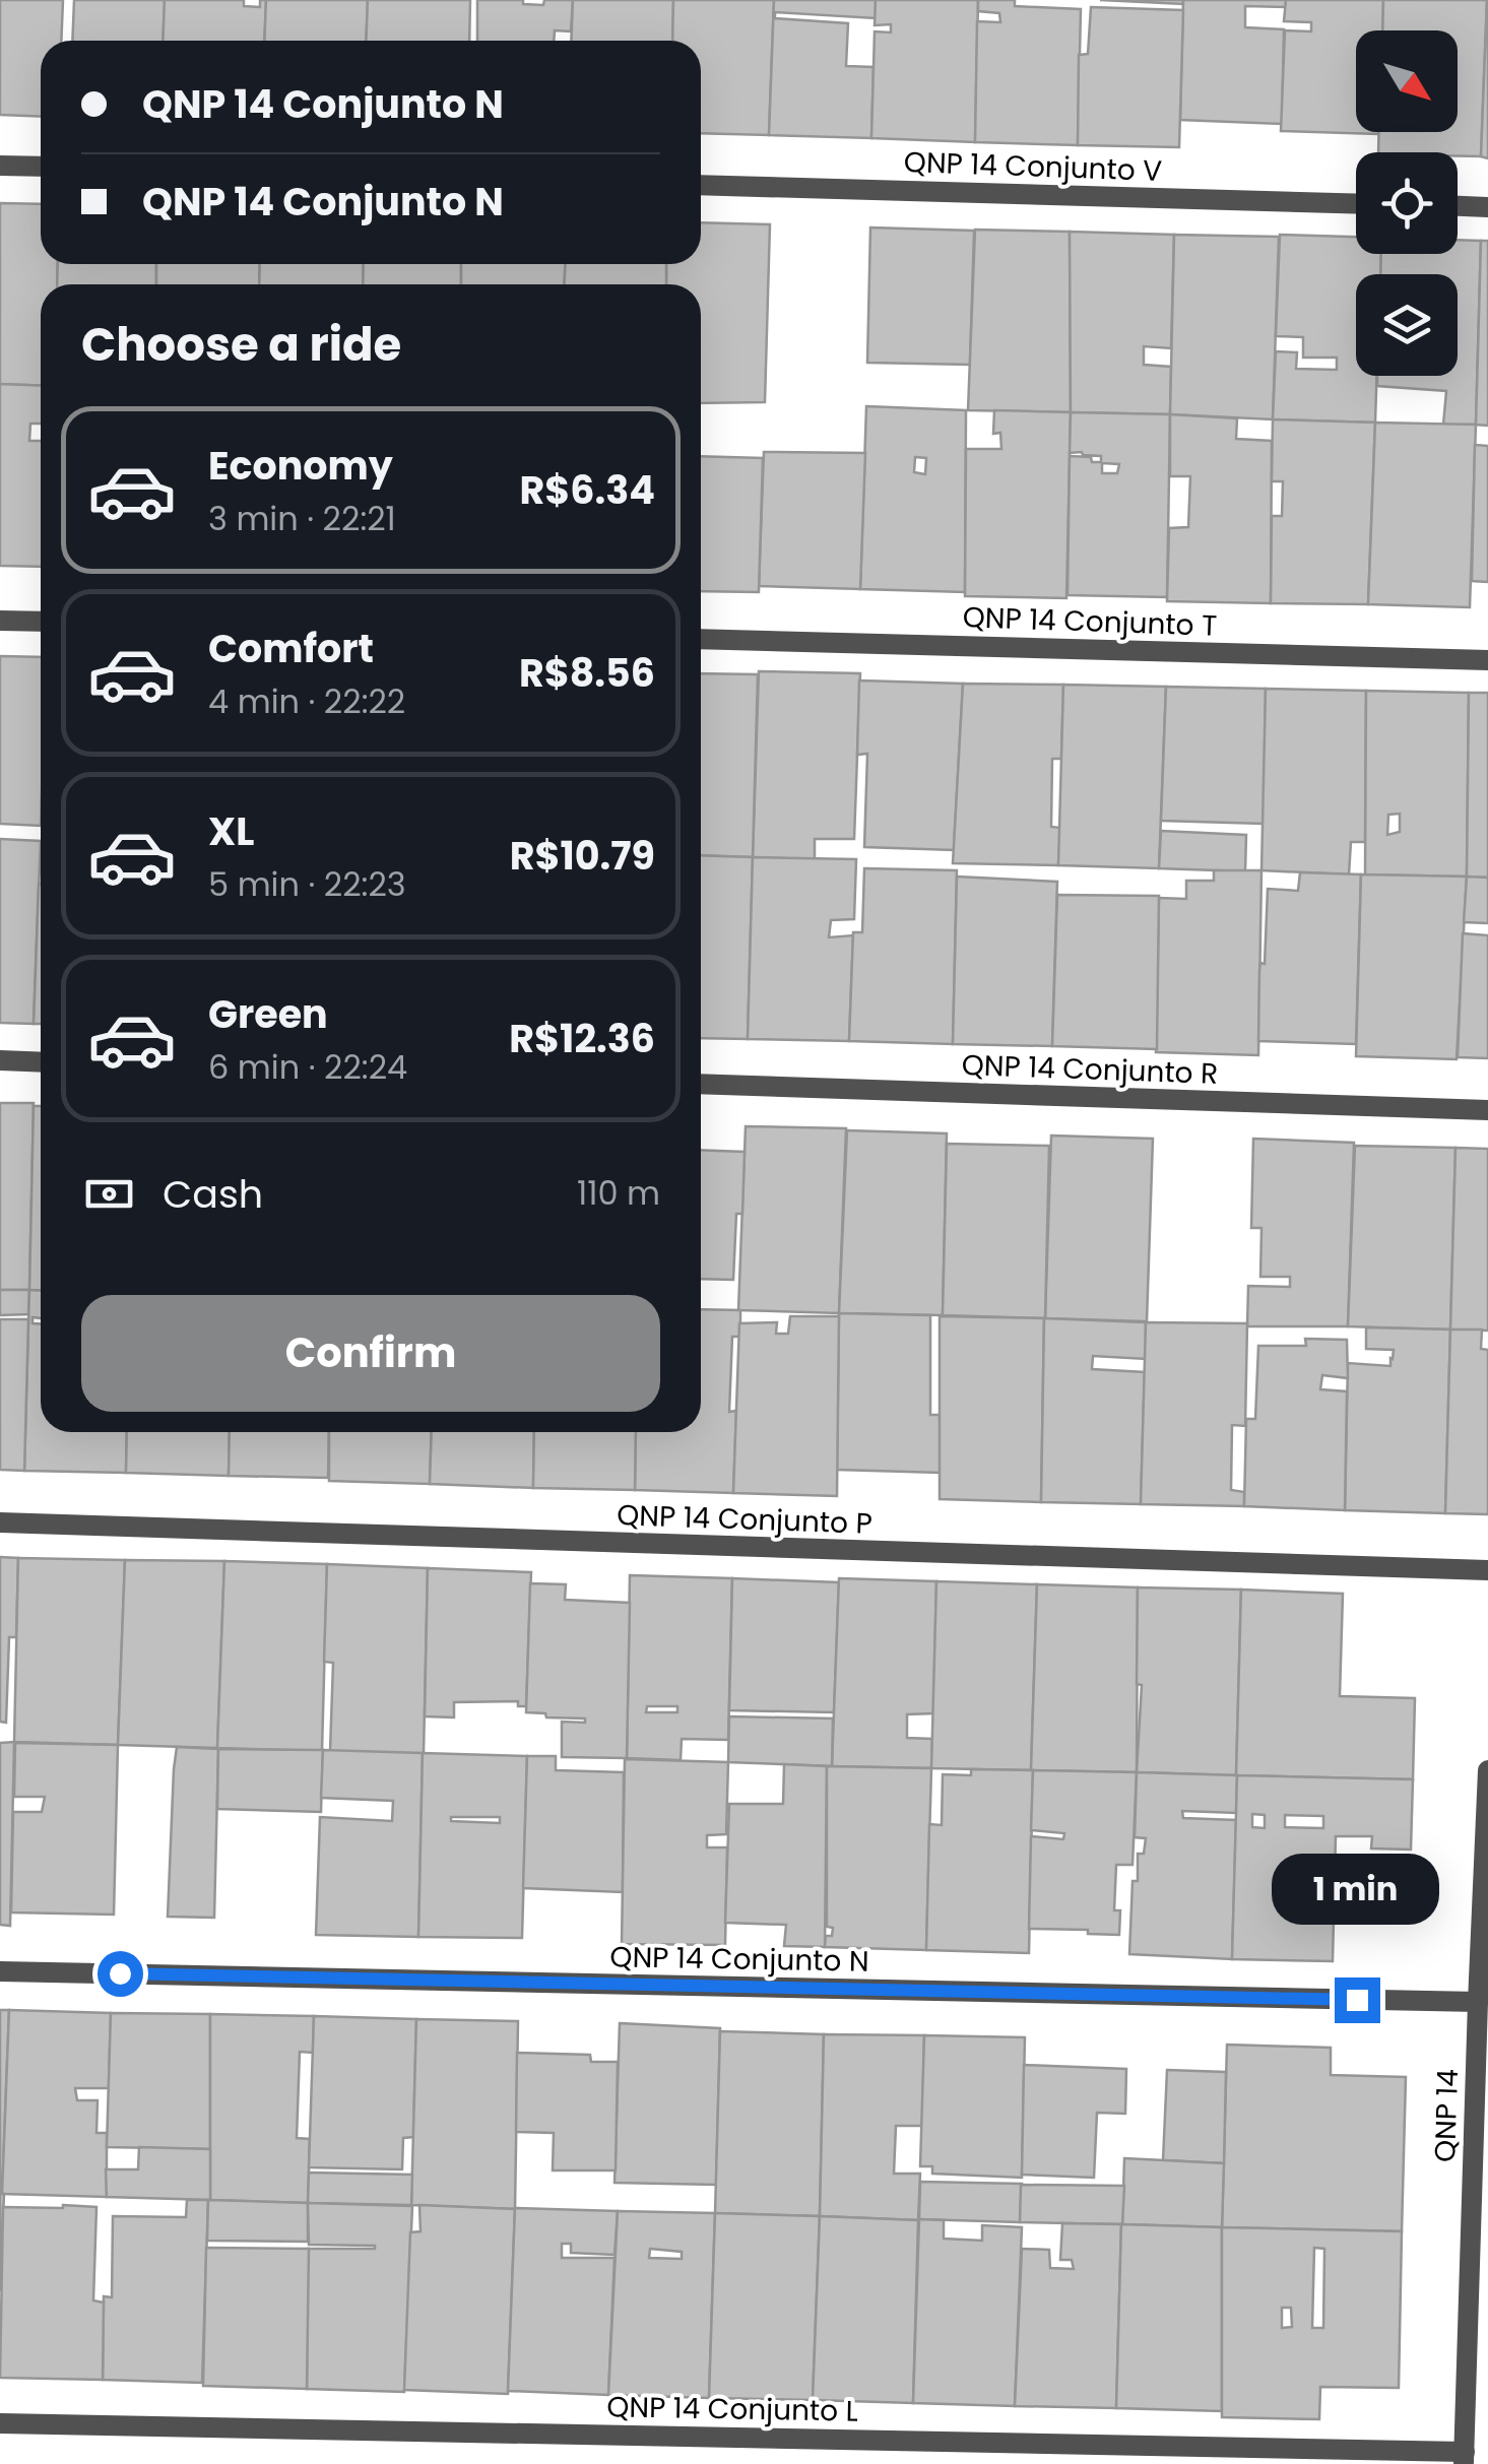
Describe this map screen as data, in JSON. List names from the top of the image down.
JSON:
{
  "streets": {
    "street": [
      "QNP 14 Conjunto V",
      "QNP 14 Conjunto T",
      "QNP 14 Conjunto R",
      "QNP 14 Conjunto P",
      "QNP 14 Conjunto N",
      "QNP 14",
      "QNP 14 Conjunto L"
    ]
  },
  "crossings": [
    ["QNP 14 Conjunto N", "QNP 14"],
    ["QNP 14", "QNP 14 Conjunto L"]
  ],
  "north": "bottom right",
  "page": {
    "banner": ["QNP 14 Conjunto N", "QNP 14 Conjunto N"],
    "heading": "Choose a ride",
    "list": [
      {
        "name": "Economy",
        "note": "3 min · 22:21",
        "value": "R$6.34"
      },
      {
        "name": "Comfort",
        "note": "4 min · 22:22",
        "value": "R$8.56"
      },
      {
        "name": "XL",
        "note": "5 min · 22:23",
        "value": "R$10.79"
      },
      {
        "name": "Green",
        "note": "6 min · 22:24",
        "value": "R$12.36"
      }
    ],
    "pay": ["Cash", "110 m"],
    "buttons": "Confirm",
    "bubble": "1 min"
  }
}
